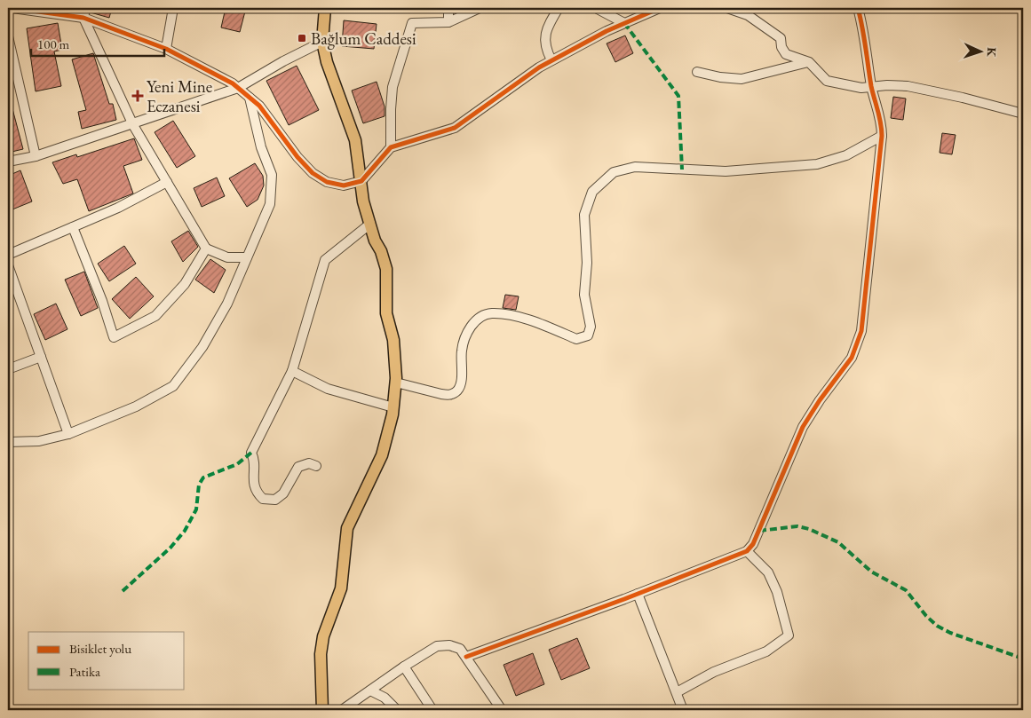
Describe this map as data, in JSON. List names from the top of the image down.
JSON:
{
  "places": {
    "transit": ["Bağlum Caddesi"],
    "health": ["Yeni Mine Eczanesi"]
  },
  "legend": ["Bisiklet yolu", "Patika"],
  "scale_bar": "100 m",
  "north": "right"
}
